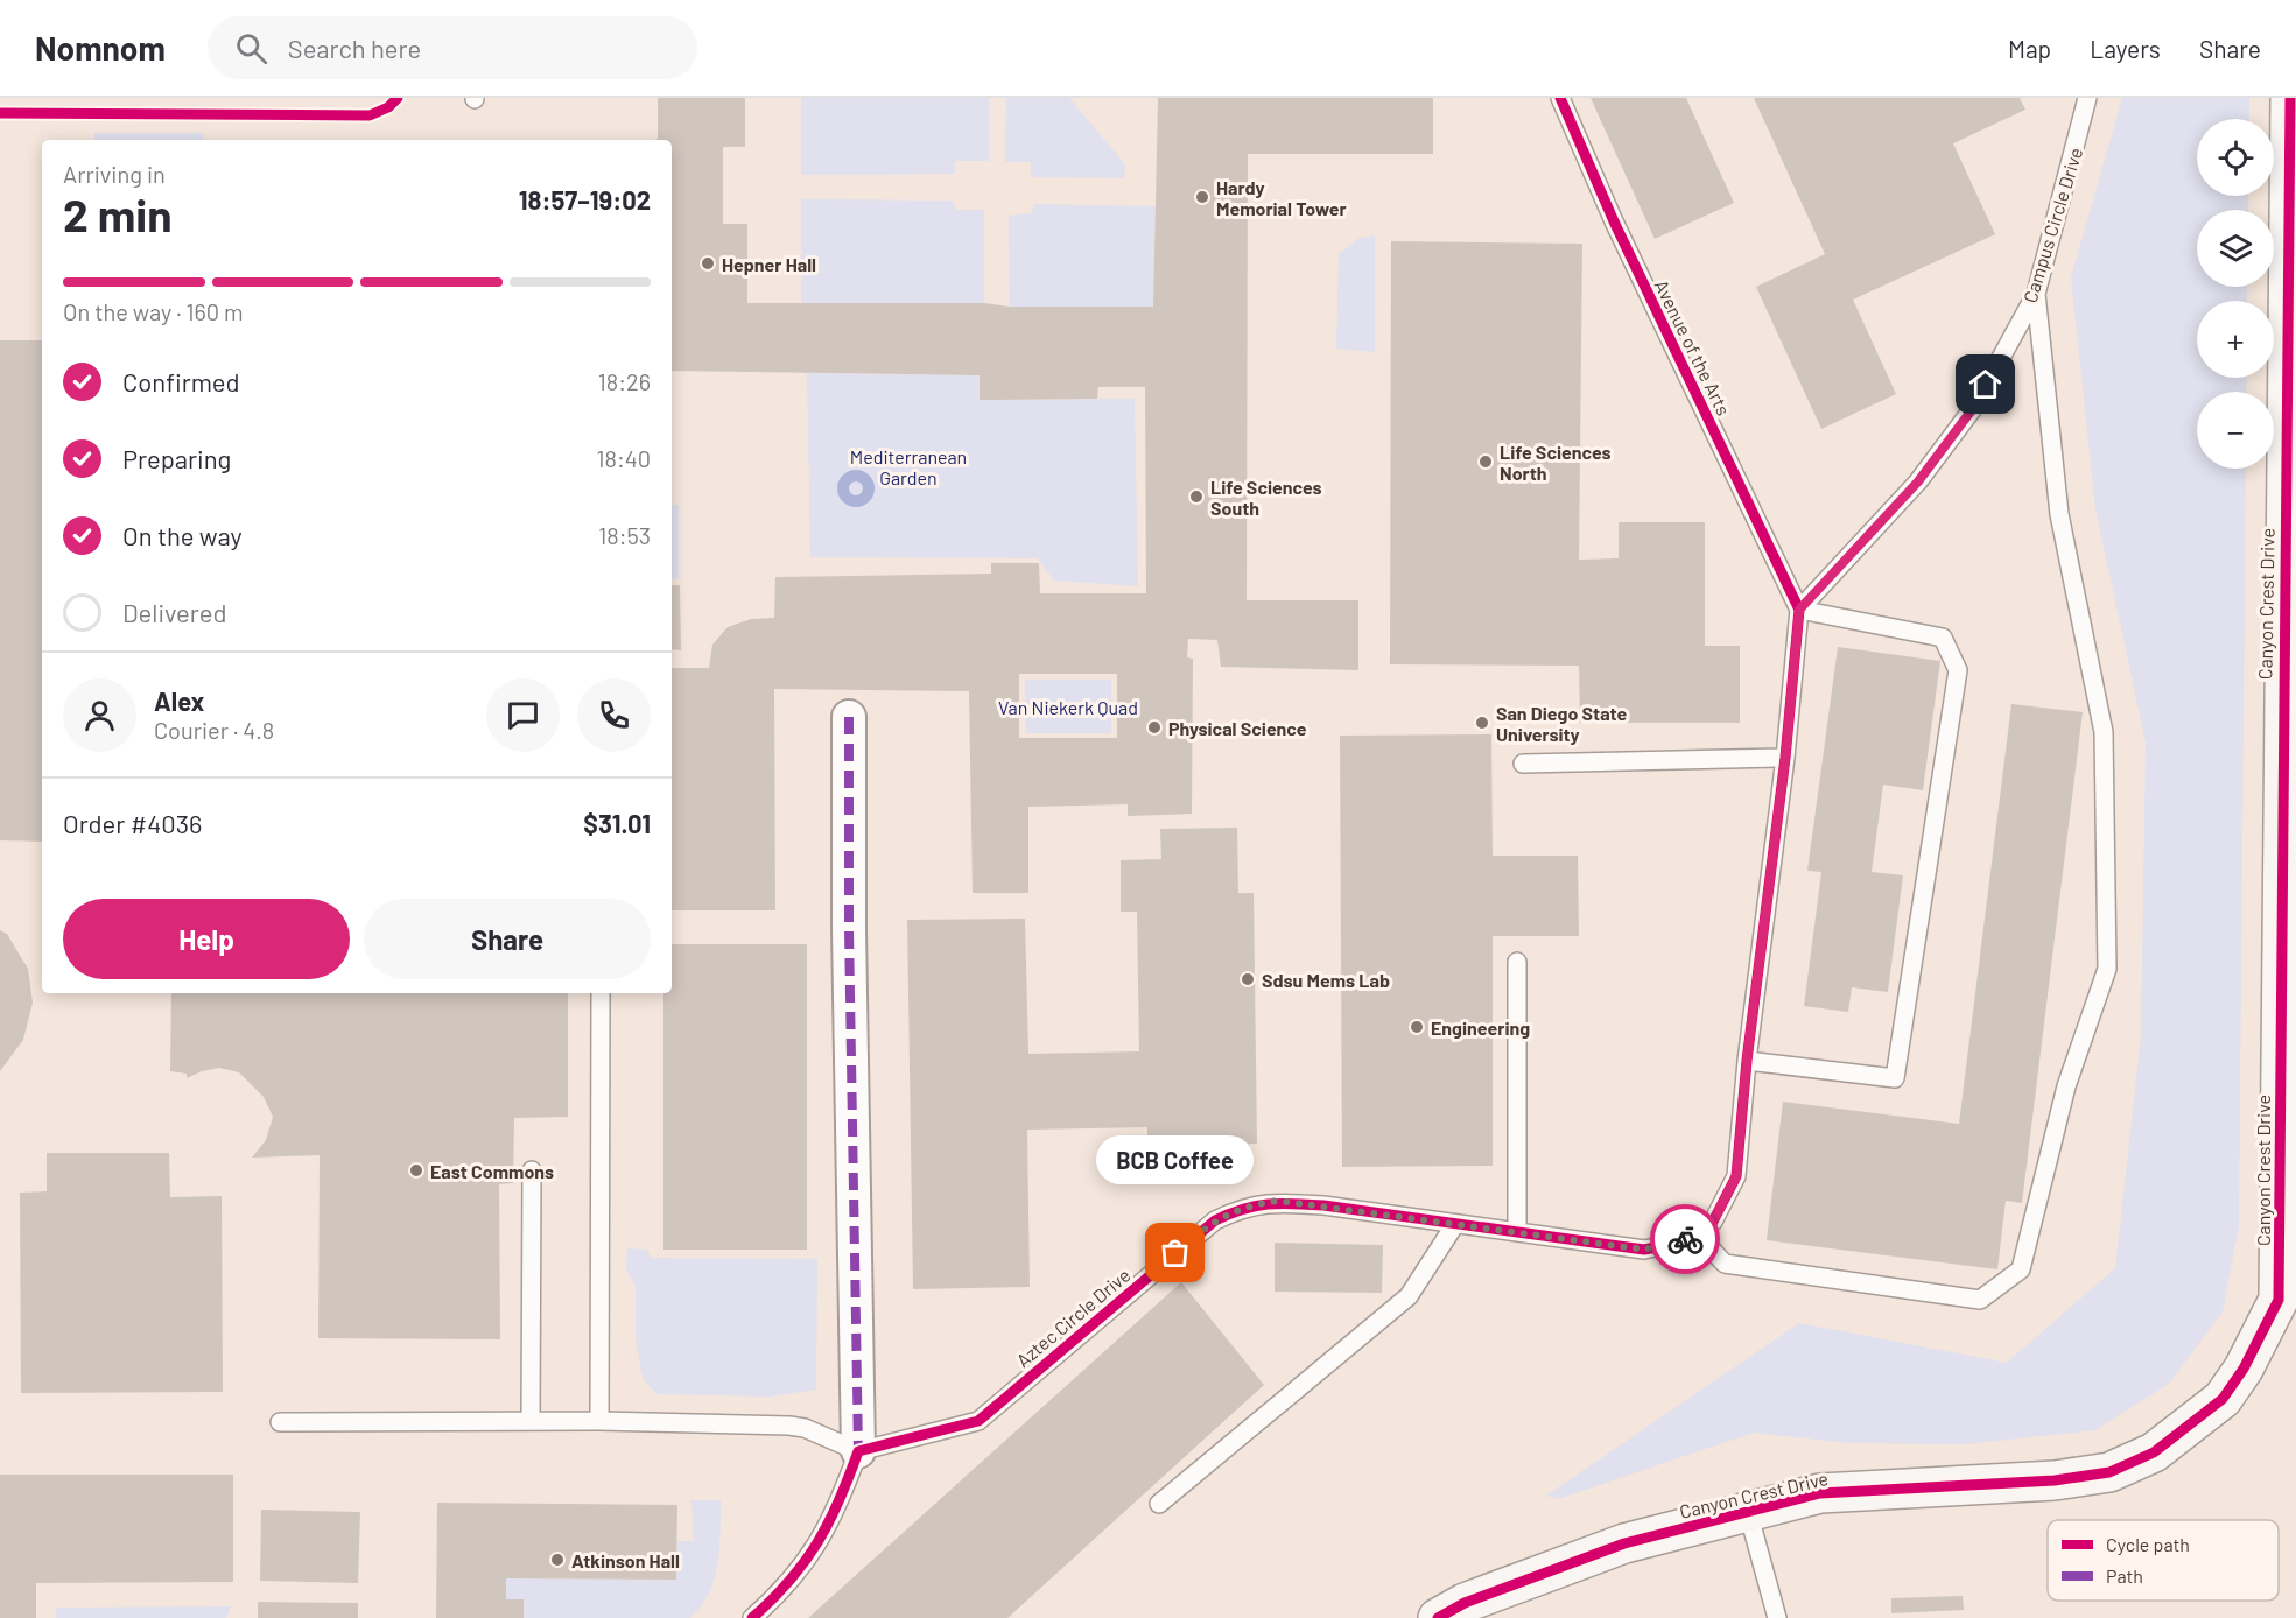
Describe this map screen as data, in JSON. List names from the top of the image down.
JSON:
{
  "streets": {
    "street": ["Canyon Crest Drive"],
    "lane": ["Campus Circle Drive", "Avenue of the Arts", "Aztec Circle Drive"]
  },
  "crossings": [
    ["Campus Circle Drive", "Avenue of the Arts"],
    ["Campus Circle Drive", "Aztec Circle Drive"],
    ["Avenue of the Arts", "Aztec Circle Drive"]
  ],
  "parks": ["Mediterranean Garden", "Van Niekerk Quad"],
  "places": [
    "Hardy Memorial Tower",
    "Hepner Hall",
    "Life Sciences North",
    "Life Sciences South",
    "San Diego State University",
    "Physical Science",
    "Sdsu Mems Lab",
    "Engineering",
    "East Commons",
    "BCB Coffee",
    "Atkinson Hall"
  ],
  "legend": ["Cycle path", "Path"],
  "page": {
    "header": "Nomnom",
    "search": "Search here",
    "nav": ["Map", "Layers", "Share"],
    "map_buttons": ["+", "−"],
    "heading": ["2 min", "Arriving in", "18:57–19:02"],
    "panel": [
      "Alex",
      "Courier · 4.8",
      "Order #4036",
      "$31.01"
    ],
    "bar": "On the way · 160 m",
    "list": [
      ["Confirmed", "18:26"],
      ["Preparing", "18:40"],
      ["On the way", "18:53"],
      "Delivered"
    ],
    "buttons": ["Help", "Share"],
    "bubble": "BCB Coffee"
  }
}
